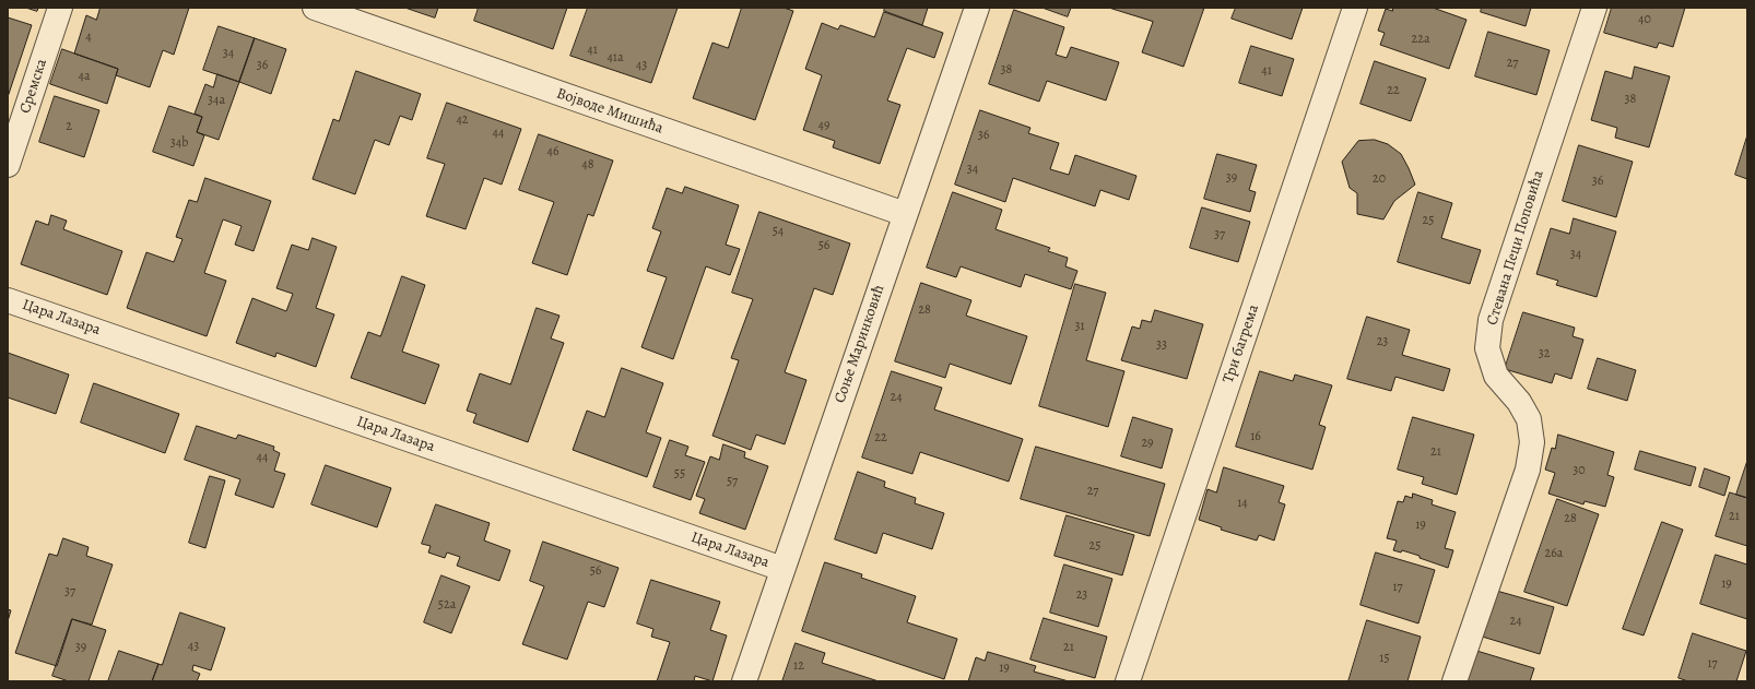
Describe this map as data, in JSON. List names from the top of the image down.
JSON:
{
  "streets": {
    "street": [
      "Сремска",
      "Војводе Мишића",
      "Стевана Пеци Поповића",
      "Цара Лазара",
      "Соње Маринковић",
      "Три багрема"
    ]
  },
  "crossings": [
    ["Војводе Мишића", "Соње Маринковић"],
    ["Цара Лазара", "Соње Маринковић"]
  ],
  "house_numbers": [
    "40",
    "4",
    "22a",
    "41",
    "34",
    "41a",
    "27",
    "36",
    "43",
    "38",
    "41",
    "4a",
    "22",
    "38",
    "34a",
    "42",
    "49",
    "2",
    "44",
    "36",
    "34b",
    "46",
    "48",
    "34",
    "39",
    "20",
    "36",
    "25",
    "54",
    "37",
    "56",
    "34",
    "28",
    "31",
    "23",
    "33",
    "32",
    "24",
    "16",
    "22",
    "29",
    "21",
    "44",
    "30",
    "55",
    "57",
    "27",
    "14",
    "21",
    "28",
    "19",
    "25",
    "26a",
    "56",
    "19",
    "17",
    "37",
    "23",
    "52a",
    "24",
    "43",
    "39",
    "21",
    "15",
    "17",
    "12",
    "19"
  ]
}
